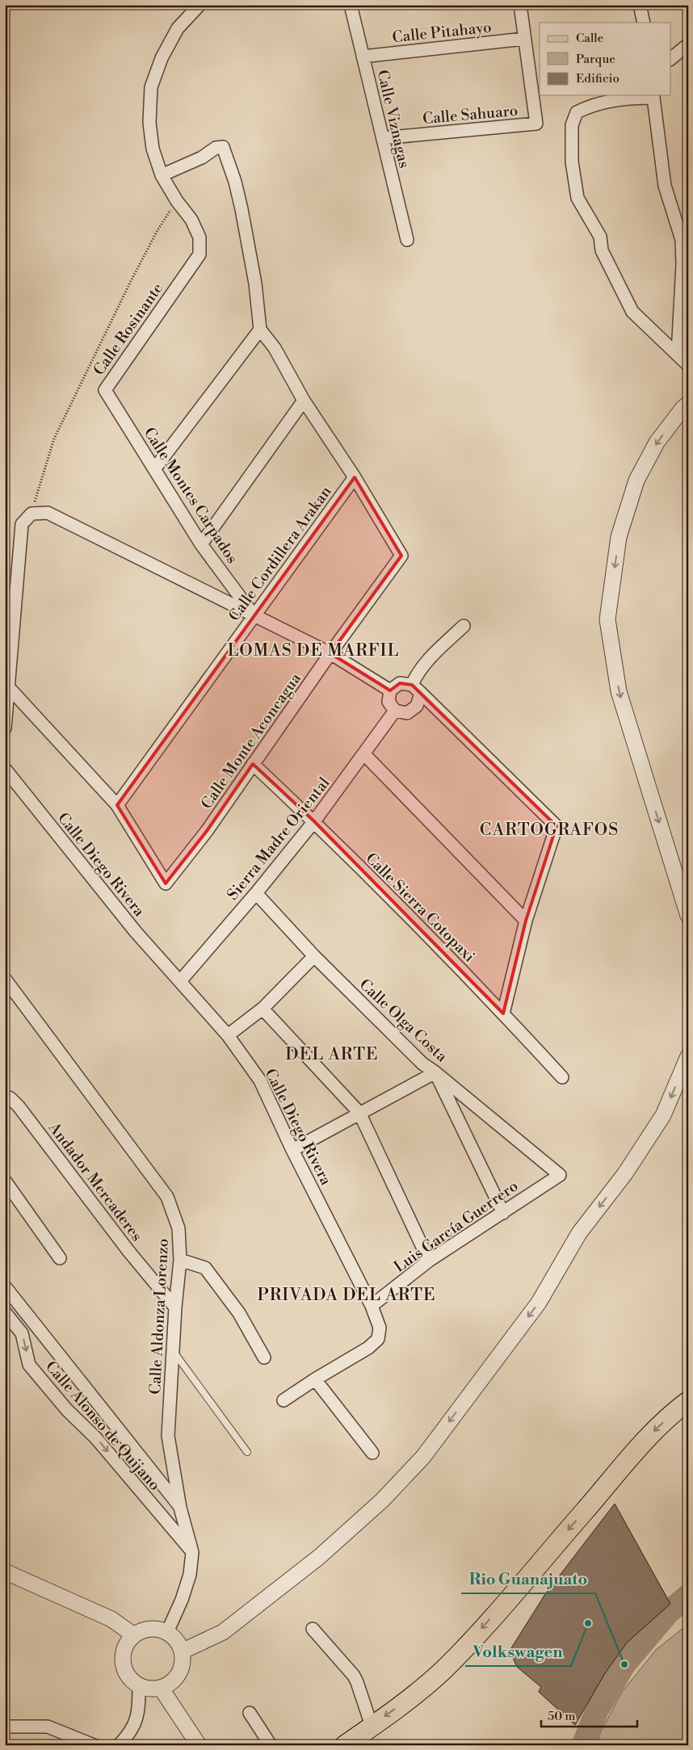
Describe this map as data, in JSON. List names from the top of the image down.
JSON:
{
  "streets": {
    "street": [
      "Calle Pitahayo",
      "Calle Sahuaro",
      "Calle Viznagas",
      "Calle Rosinante",
      "Calle Montes Carpados",
      "Calle Cordillera Arakan",
      "Calle Monte Aconcagua",
      "Sierra Madre Oriental",
      "Calle Diego Rivera",
      "Calle Sierra Cotopaxi",
      "Calle Olga Costa",
      "Andador Mercaderes",
      "Luis García Guerrero",
      "Calle Aldonza Lorenzo",
      "Calle Alonso de Quijano"
    ]
  },
  "crossings": [
    ["Calle Pitahayo", "Calle Sahuaro"],
    ["Calle Pitahayo", "Calle Viznagas"],
    ["Calle Sahuaro", "Calle Viznagas"],
    ["Calle Rosinante", "Calle Montes Carpados"],
    ["Calle Montes Carpados", "Calle Cordillera Arakan"],
    ["Calle Cordillera Arakan", "Calle Monte Aconcagua"],
    ["Calle Monte Aconcagua", "Calle Sierra Cotopaxi"],
    ["Sierra Madre Oriental", "Calle Diego Rivera"],
    ["Sierra Madre Oriental", "Calle Sierra Cotopaxi"],
    ["Sierra Madre Oriental", "Calle Olga Costa"],
    ["Calle Diego Rivera", "Luis García Guerrero"],
    ["Calle Olga Costa", "Luis García Guerrero"],
    ["Andador Mercaderes", "Calle Aldonza Lorenzo"],
    ["Calle Aldonza Lorenzo", "Calle Alonso de Quijano"]
  ],
  "districts": [
    "LOMAS DE MARFIL",
    "CARTOGRAFOS",
    "DEL ARTE",
    "PRIVADA DEL ARTE"
  ],
  "places": ["Volkswagen", "Rio Guanajuato"],
  "legend": ["Calle", "Parque", "Edificio"],
  "scale_bar": "50 m"
}
